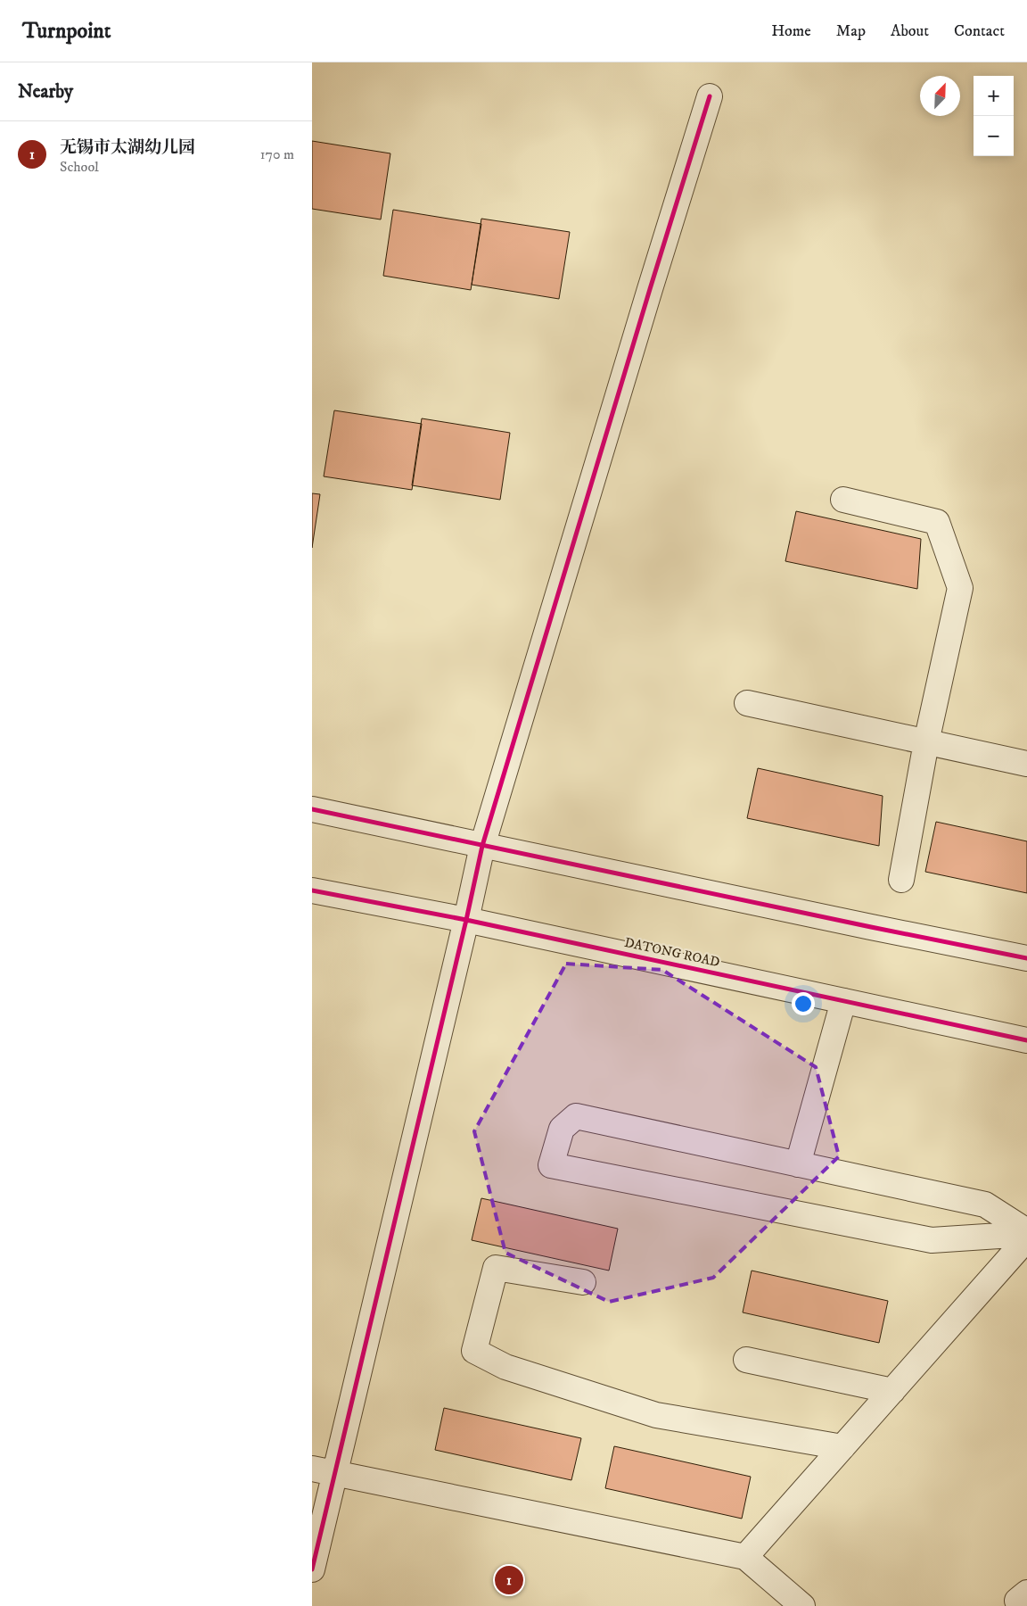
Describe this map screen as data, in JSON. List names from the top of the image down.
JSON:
{
  "streets": {
    "street": ["DATONG ROAD"]
  },
  "north": "top right",
  "page": {
    "header": "Turnpoint",
    "nav": [
      "Home",
      "Map",
      "About",
      "Contact"
    ],
    "heading": "Nearby",
    "map_buttons": ["+", "−"],
    "list": [
      {
        "mark": "1",
        "name": "无锡市太湖幼儿园",
        "note": "School",
        "value": "170 m"
      }
    ],
    "pins": "1"
  }
}
